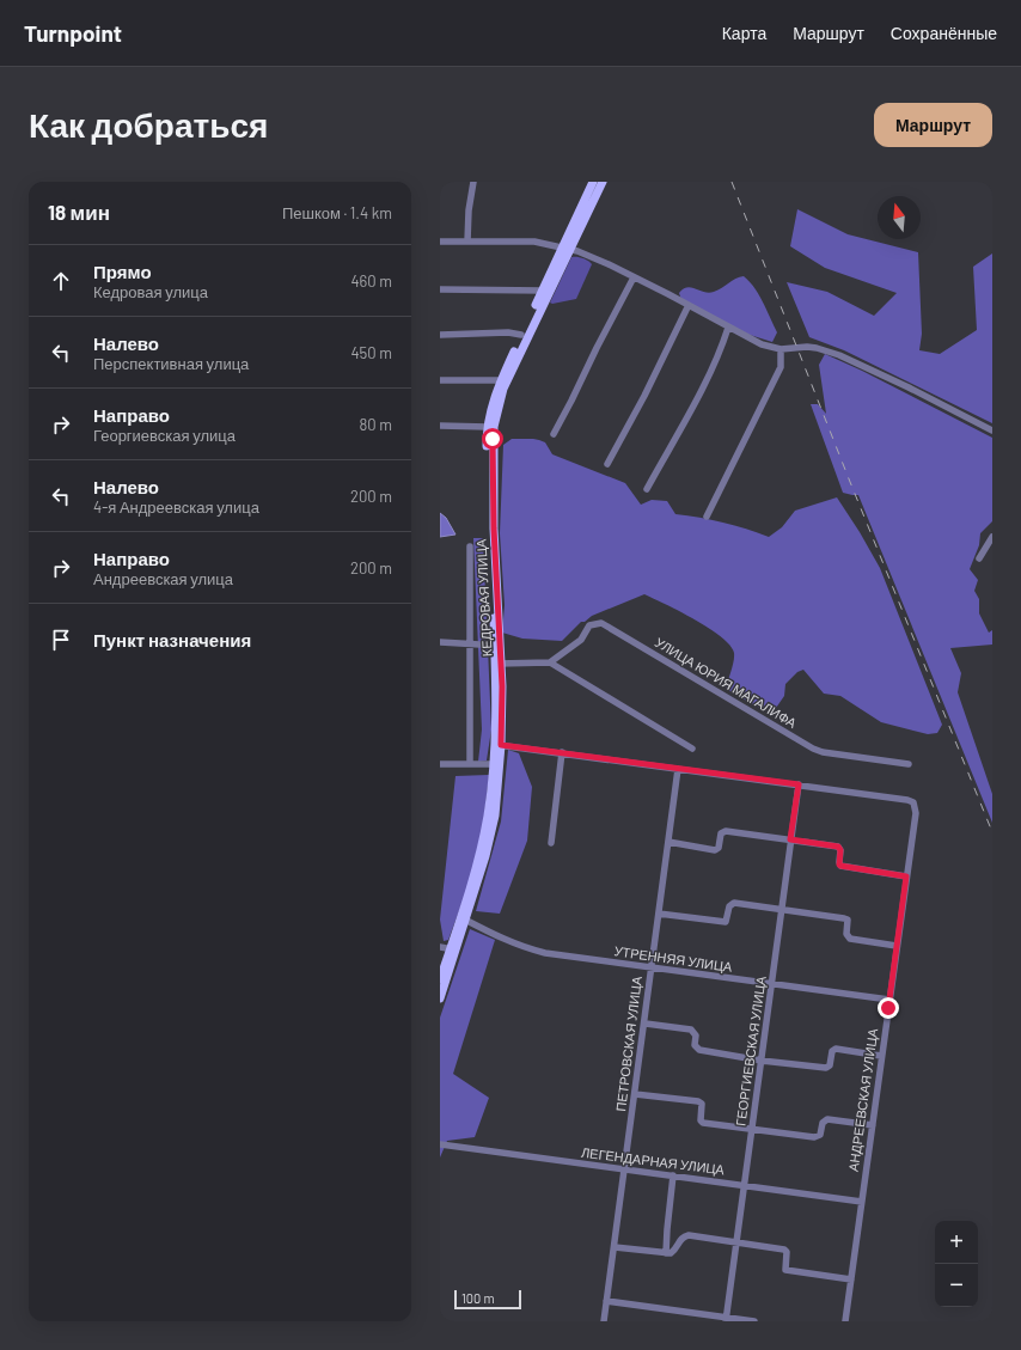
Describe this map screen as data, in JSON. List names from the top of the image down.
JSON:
{
  "streets": {
    "main road": ["КЕДРОВАЯ УЛИЦА"],
    "street": [
      "УЛИЦА ЮРИЯ МАГАЛИФА",
      "УТРЕННЯЯ УЛИЦА",
      "ПЕТРОВСКАЯ УЛИЦА",
      "ГЕОРГИЕВСКАЯ УЛИЦА",
      "АНДРЕЕВСКАЯ УЛИЦА",
      "ЛЕГЕНДАРНАЯ УЛИЦА"
    ]
  },
  "crossings": [
    ["КЕДРОВАЯ УЛИЦА", "УТРЕННЯЯ УЛИЦА"],
    ["УТРЕННЯЯ УЛИЦА", "ПЕТРОВСКАЯ УЛИЦА"],
    ["УТРЕННЯЯ УЛИЦА", "ГЕОРГИЕВСКАЯ УЛИЦА"],
    ["УТРЕННЯЯ УЛИЦА", "АНДРЕЕВСКАЯ УЛИЦА"],
    ["ПЕТРОВСКАЯ УЛИЦА", "ЛЕГЕНДАРНАЯ УЛИЦА"],
    ["ГЕОРГИЕВСКАЯ УЛИЦА", "АНДРЕЕВСКАЯ УЛИЦА"],
    ["ГЕОРГИЕВСКАЯ УЛИЦА", "ЛЕГЕНДАРНАЯ УЛИЦА"],
    ["АНДРЕЕВСКАЯ УЛИЦА", "ЛЕГЕНДАРНАЯ УЛИЦА"]
  ],
  "scale_bar": "100 m",
  "north": "top",
  "page": {
    "header": "Turnpoint",
    "nav": ["Карта", "Маршрут", "Сохранённые"],
    "buttons": "Маршрут",
    "title": "Как добраться",
    "heading": ["18 мин", "Пешком · 1.4 km"],
    "list": [
      ["Прямо", "Кедровая улица", "460 m"],
      ["Налево", "Перспективная улица", "450 m"],
      ["Направо", "Георгиевская улица", "80 m"],
      ["Налево", "4-я Андреевская улица", "200 m"],
      ["Направо", "Андреевская улица", "200 m"],
      "Пункт назначения"
    ],
    "map_buttons": ["+", "−"],
    "scale": "100 m"
  }
}
